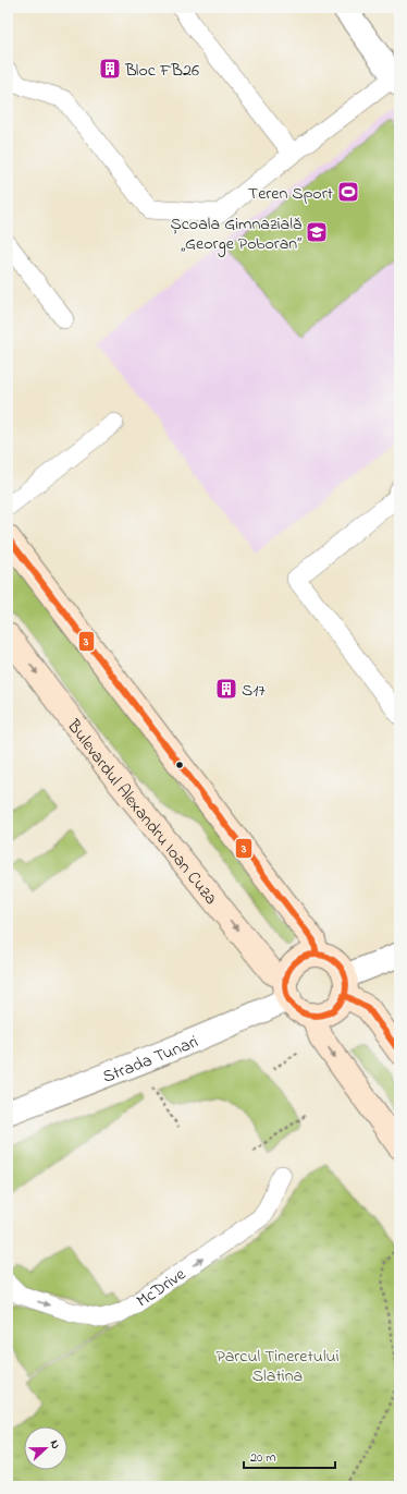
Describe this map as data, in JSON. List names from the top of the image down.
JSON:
{
  "streets": {
    "main road": ["Bulevardul Alexandru Ioan Cuza"],
    "street": ["Strada Tunari"],
    "lane": ["McDrive"]
  },
  "crossings": [
    ["Bulevardul Alexandru Ioan Cuza", "Strada Tunari"]
  ],
  "one_way": ["McDrive"],
  "parks": ["Parcul Tineretului Slatina"],
  "places": {
    "building": ["Bloc FB26", "S17"],
    "sports": ["Teren Sport"],
    "school or university": ["Școala Gimnazială „George Poboran”"]
  },
  "lines": ["transit line 3"],
  "scale_bar": "20 m",
  "north": "right"
}
